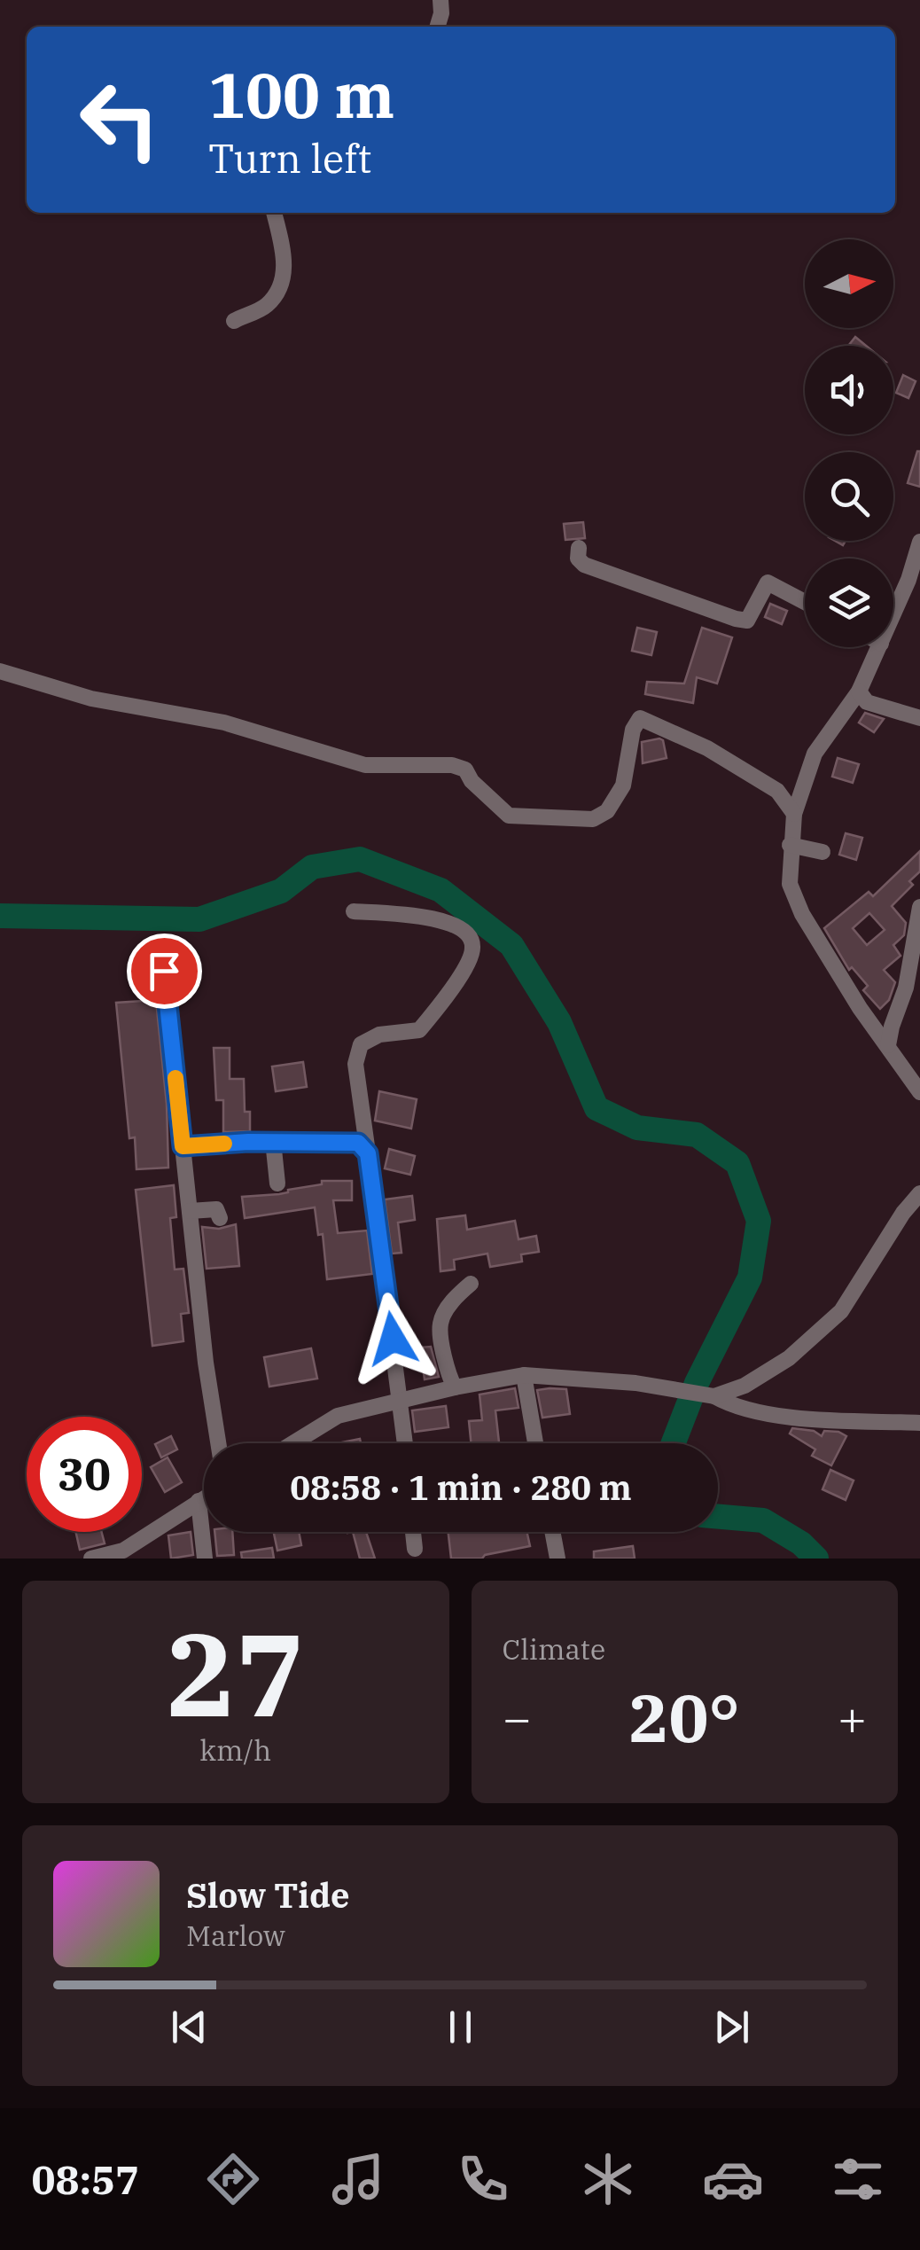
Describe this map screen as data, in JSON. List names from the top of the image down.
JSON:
{
  "north": "right",
  "page": {
    "turn": ["100 m", "Turn left"],
    "limit": "30",
    "trip": "08:58 · 1 min · 280 m",
    "tile": [
      ["27", "km/h"],
      "Climate"
    ],
    "heat": ["−", "20°", "+"],
    "song": ["Slow Tide", "Marlow"],
    "tabs": "08:57"
  }
}
